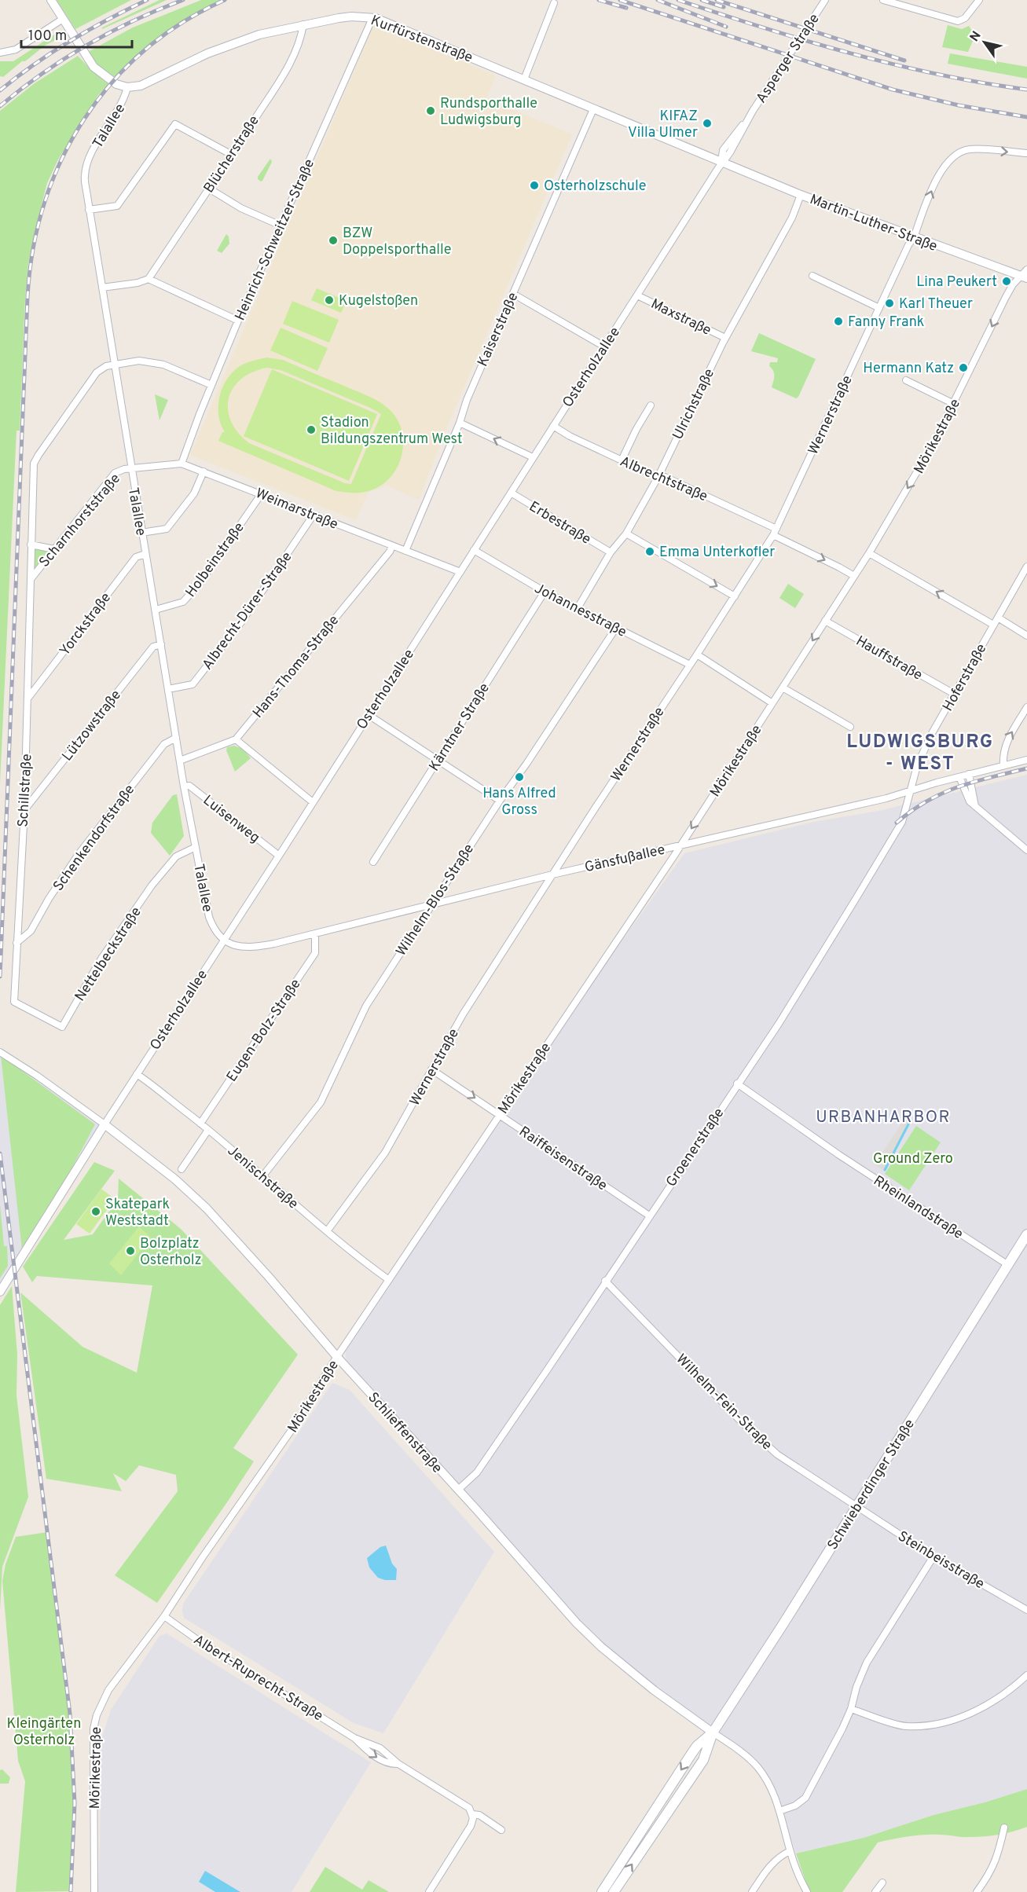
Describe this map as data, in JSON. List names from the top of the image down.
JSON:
{
  "streets": {
    "main road": ["Schwieberdinger Straße"],
    "street": [
      "Kurfürstenstraße",
      "Asperger Straße",
      "Talallee",
      "Blücherstraße",
      "Martin-Luther-Straße",
      "Heinrich-Schweitzer-Straße",
      "Maxstraße",
      "Kaiserstraße",
      "Osterholzallee",
      "Ulrichstraße",
      "Wernerstraße",
      "Mörikestraße",
      "Albrechtstraße",
      "Weimarstraße",
      "Scharnhorststraße",
      "Erbestraße",
      "Holbeinstraße",
      "Johannesstraße",
      "Albrecht-Dürer-Straße",
      "Yorckstraße",
      "Hauffstraße",
      "Hans-Thoma-Straße",
      "Hoferstraße",
      "Lützowstraße",
      "Kärntner Straße",
      "Schillstraße",
      "Luisenweg",
      "Schenkendorfstraße",
      "Gänsfußallee",
      "Wilhelm-Blos-Straße",
      "Nettelbeckstraße",
      "Eugen-Bolz-Straße",
      "Groenerstraße",
      "Raiffeisenstraße",
      "Jenischstraße",
      "Rheinlandstraße",
      "Wilhelm-Fein-Straße",
      "Schlieffenstraße",
      "Steinbeisstraße",
      "Albert-Ruprecht-Straße"
    ]
  },
  "crossings": [
    ["Kurfürstenstraße", "Asperger Straße"],
    ["Kurfürstenstraße", "Talallee"],
    ["Kurfürstenstraße", "Blücherstraße"],
    ["Kurfürstenstraße", "Martin-Luther-Straße"],
    ["Kurfürstenstraße", "Heinrich-Schweitzer-Straße"],
    ["Kurfürstenstraße", "Kaiserstraße"],
    ["Kurfürstenstraße", "Osterholzallee"],
    ["Asperger Straße", "Martin-Luther-Straße"],
    ["Asperger Straße", "Osterholzallee"],
    ["Talallee", "Osterholzallee"],
    ["Talallee", "Weimarstraße"],
    ["Talallee", "Scharnhorststraße"],
    ["Talallee", "Holbeinstraße"],
    ["Talallee", "Albrecht-Dürer-Straße"],
    ["Talallee", "Yorckstraße"],
    ["Talallee", "Hans-Thoma-Straße"],
    ["Talallee", "Lützowstraße"],
    ["Talallee", "Schillstraße"],
    ["Talallee", "Luisenweg"],
    ["Talallee", "Schenkendorfstraße"],
    ["Talallee", "Gänsfußallee"],
    ["Talallee", "Nettelbeckstraße"],
    ["Martin-Luther-Straße", "Osterholzallee"],
    ["Martin-Luther-Straße", "Ulrichstraße"],
    ["Martin-Luther-Straße", "Wernerstraße"],
    ["Martin-Luther-Straße", "Mörikestraße"],
    ["Heinrich-Schweitzer-Straße", "Weimarstraße"],
    ["Heinrich-Schweitzer-Straße", "Schillstraße"],
    ["Maxstraße", "Osterholzallee"],
    ["Maxstraße", "Ulrichstraße"],
    ["Kaiserstraße", "Weimarstraße"],
    ["Osterholzallee", "Albrechtstraße"],
    ["Osterholzallee", "Weimarstraße"],
    ["Osterholzallee", "Erbestraße"],
    ["Osterholzallee", "Johannesstraße"],
    ["Osterholzallee", "Luisenweg"],
    ["Osterholzallee", "Gänsfußallee"],
    ["Osterholzallee", "Jenischstraße"],
    ["Osterholzallee", "Schlieffenstraße"],
    ["Ulrichstraße", "Albrechtstraße"],
    ["Ulrichstraße", "Erbestraße"],
    ["Ulrichstraße", "Johannesstraße"],
    ["Wernerstraße", "Albrechtstraße"],
    ["Wernerstraße", "Johannesstraße"],
    ["Wernerstraße", "Gänsfußallee"],
    ["Wernerstraße", "Raiffeisenstraße"],
    ["Wernerstraße", "Jenischstraße"],
    ["Mörikestraße", "Albrechtstraße"],
    ["Mörikestraße", "Hauffstraße"],
    ["Mörikestraße", "Gänsfußallee"],
    ["Mörikestraße", "Raiffeisenstraße"],
    ["Mörikestraße", "Jenischstraße"],
    ["Mörikestraße", "Schlieffenstraße"],
    ["Mörikestraße", "Albert-Ruprecht-Straße"],
    ["Weimarstraße", "Scharnhorststraße"],
    ["Weimarstraße", "Holbeinstraße"],
    ["Weimarstraße", "Albrecht-Dürer-Straße"],
    ["Weimarstraße", "Hans-Thoma-Straße"],
    ["Scharnhorststraße", "Schillstraße"],
    ["Johannesstraße", "Kärntner Straße"],
    ["Johannesstraße", "Wilhelm-Blos-Straße"],
    ["Yorckstraße", "Schillstraße"],
    ["Hauffstraße", "Hoferstraße"],
    ["Hoferstraße", "Gänsfußallee"],
    ["Hoferstraße", "Groenerstraße"],
    ["Lützowstraße", "Schillstraße"],
    ["Schillstraße", "Schenkendorfstraße"],
    ["Schillstraße", "Nettelbeckstraße"],
    ["Gänsfußallee", "Wilhelm-Blos-Straße"],
    ["Gänsfußallee", "Eugen-Bolz-Straße"],
    ["Gänsfußallee", "Groenerstraße"],
    ["Wilhelm-Blos-Straße", "Jenischstraße"],
    ["Eugen-Bolz-Straße", "Jenischstraße"],
    ["Groenerstraße", "Raiffeisenstraße"],
    ["Groenerstraße", "Rheinlandstraße"],
    ["Groenerstraße", "Wilhelm-Fein-Straße"],
    ["Groenerstraße", "Schlieffenstraße"],
    ["Rheinlandstraße", "Schwieberdinger Straße"],
    ["Wilhelm-Fein-Straße", "Schwieberdinger Straße"],
    ["Wilhelm-Fein-Straße", "Steinbeisstraße"],
    ["Schlieffenstraße", "Schwieberdinger Straße"],
    ["Schwieberdinger Straße", "Steinbeisstraße"]
  ],
  "districts": ["LUDWIGSBURG - WEST", "URBANHARBOR"],
  "parks": ["Ground Zero", "Kleingärten Osterholz"],
  "places": [
    "Rundsporthalle Ludwigsburg",
    "KIFAZ Villa Ulmer",
    "Osterholzschule",
    "BZW Doppelsporthalle",
    "Lina Peukert",
    "Kugelstoßen",
    "Karl Theuer",
    "Fanny Frank",
    "Hermann Katz",
    "Stadion Bildungszentrum West",
    "Emma Unterkofler",
    "Hans Alfred Gross",
    "Skatepark Weststadt",
    "Bolzplatz Osterholz"
  ],
  "scale_bar": "100 m",
  "north": "top left"
}
